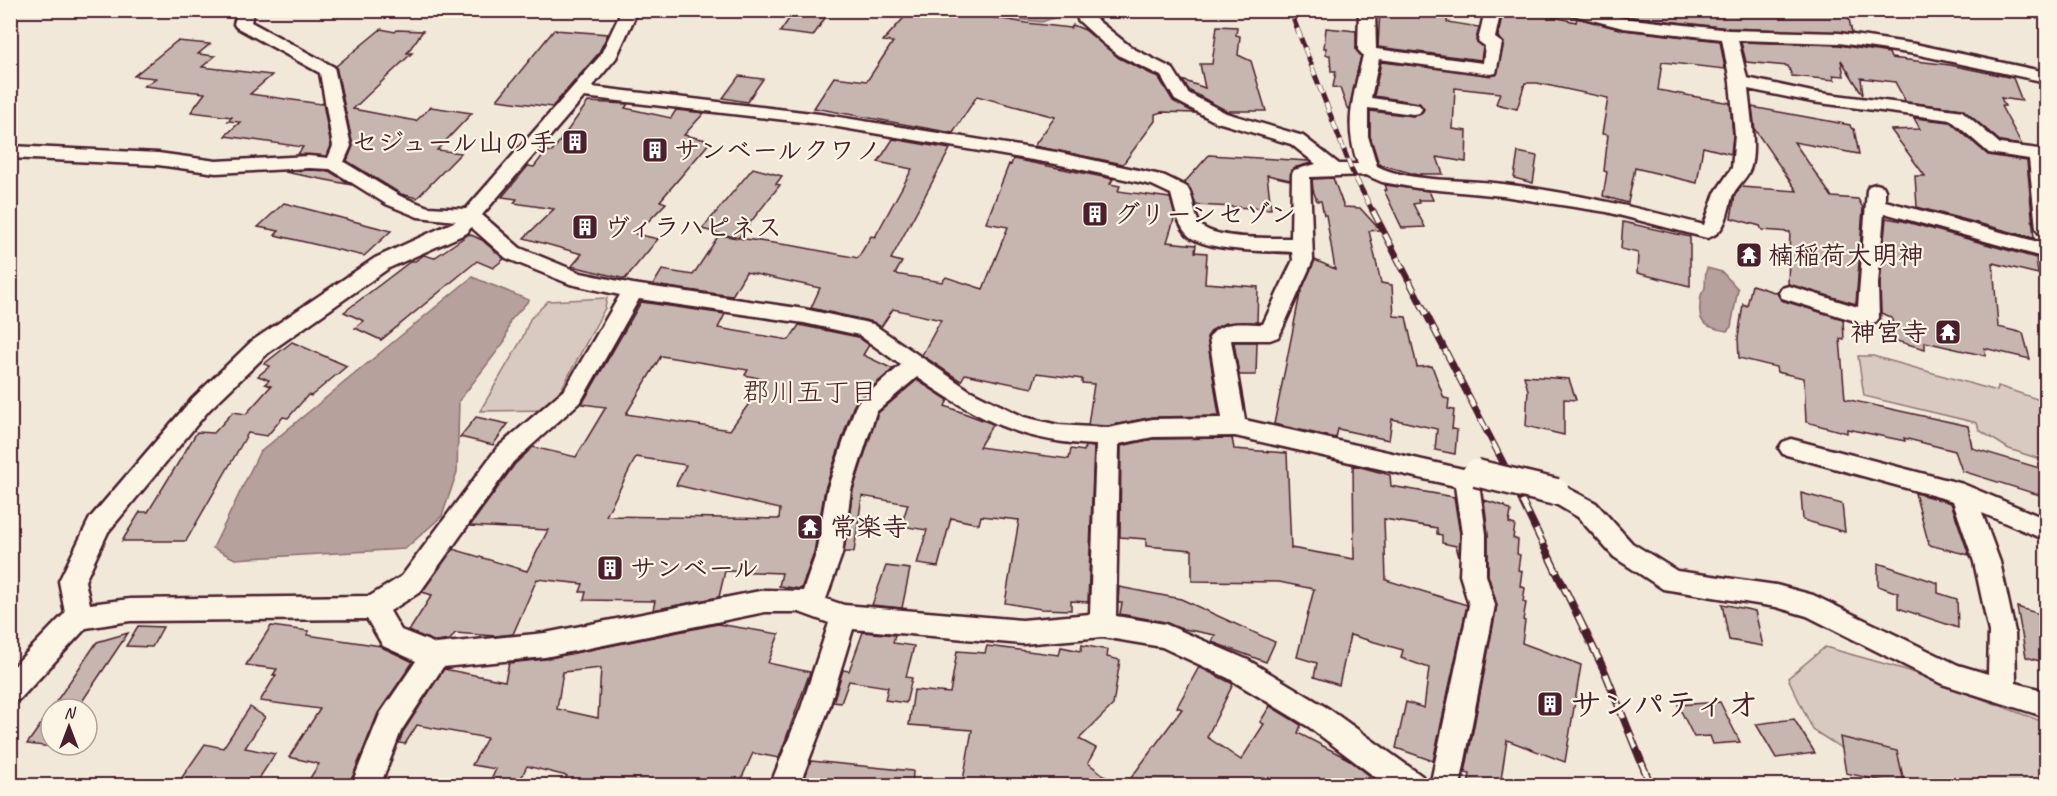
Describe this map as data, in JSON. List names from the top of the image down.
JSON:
{
  "districts": ["郡川五丁目"],
  "places": {
    "building": [
      "セジュール山の手",
      "サンベールクワノ",
      "グリーンセゾン",
      "ヴィラハピネス",
      "サンベール",
      "サンパティオ"
    ],
    "temple": ["楠稲荷大明神", "神宮寺", "常楽寺"]
  },
  "north": "top"
}
